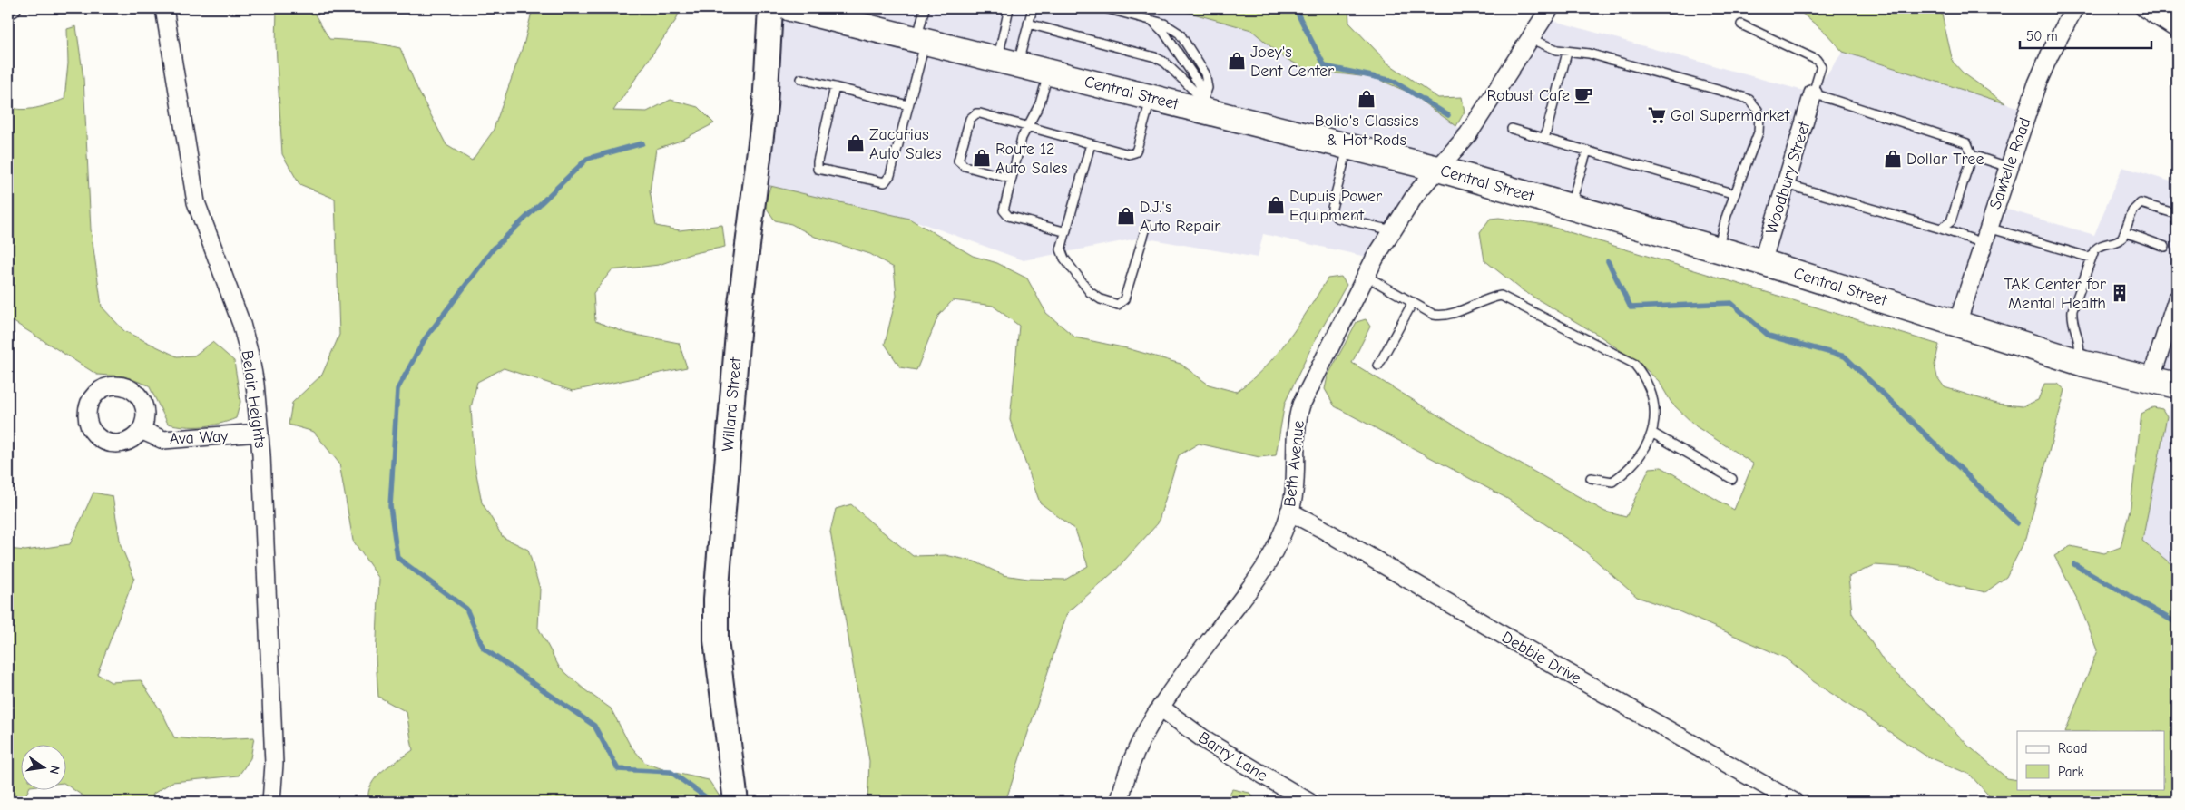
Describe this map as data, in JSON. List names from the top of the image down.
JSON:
{
  "streets": {
    "main road": ["Central Street"],
    "street": [
      "Sawtelle Road",
      "Woodbury Street",
      "Belair Heights",
      "Willard Street",
      "Ava Way",
      "Beth Avenue",
      "Debbie Drive",
      "Barry Lane"
    ]
  },
  "crossings": [
    ["Central Street", "Sawtelle Road"],
    ["Central Street", "Woodbury Street"],
    ["Central Street", "Beth Avenue"],
    ["Belair Heights", "Ava Way"],
    ["Beth Avenue", "Debbie Drive"],
    ["Beth Avenue", "Barry Lane"]
  ],
  "places": {
    "shop": [
      "Joey's Dent Center",
      "Bolio's Classics & Hot Rods",
      "Zacarias Auto Sales",
      "Route 12 Auto Sales",
      "Dollar Tree",
      "Dupuis Power Equipment",
      "D.J.'s Auto Repair"
    ],
    "cafe": ["Robust Cafe"],
    "supermarket": ["Gol Supermarket"],
    "building": ["TAK Center for Mental Health"]
  },
  "legend": ["Road", "Park"],
  "scale_bar": "50 m",
  "north": "right"
}
